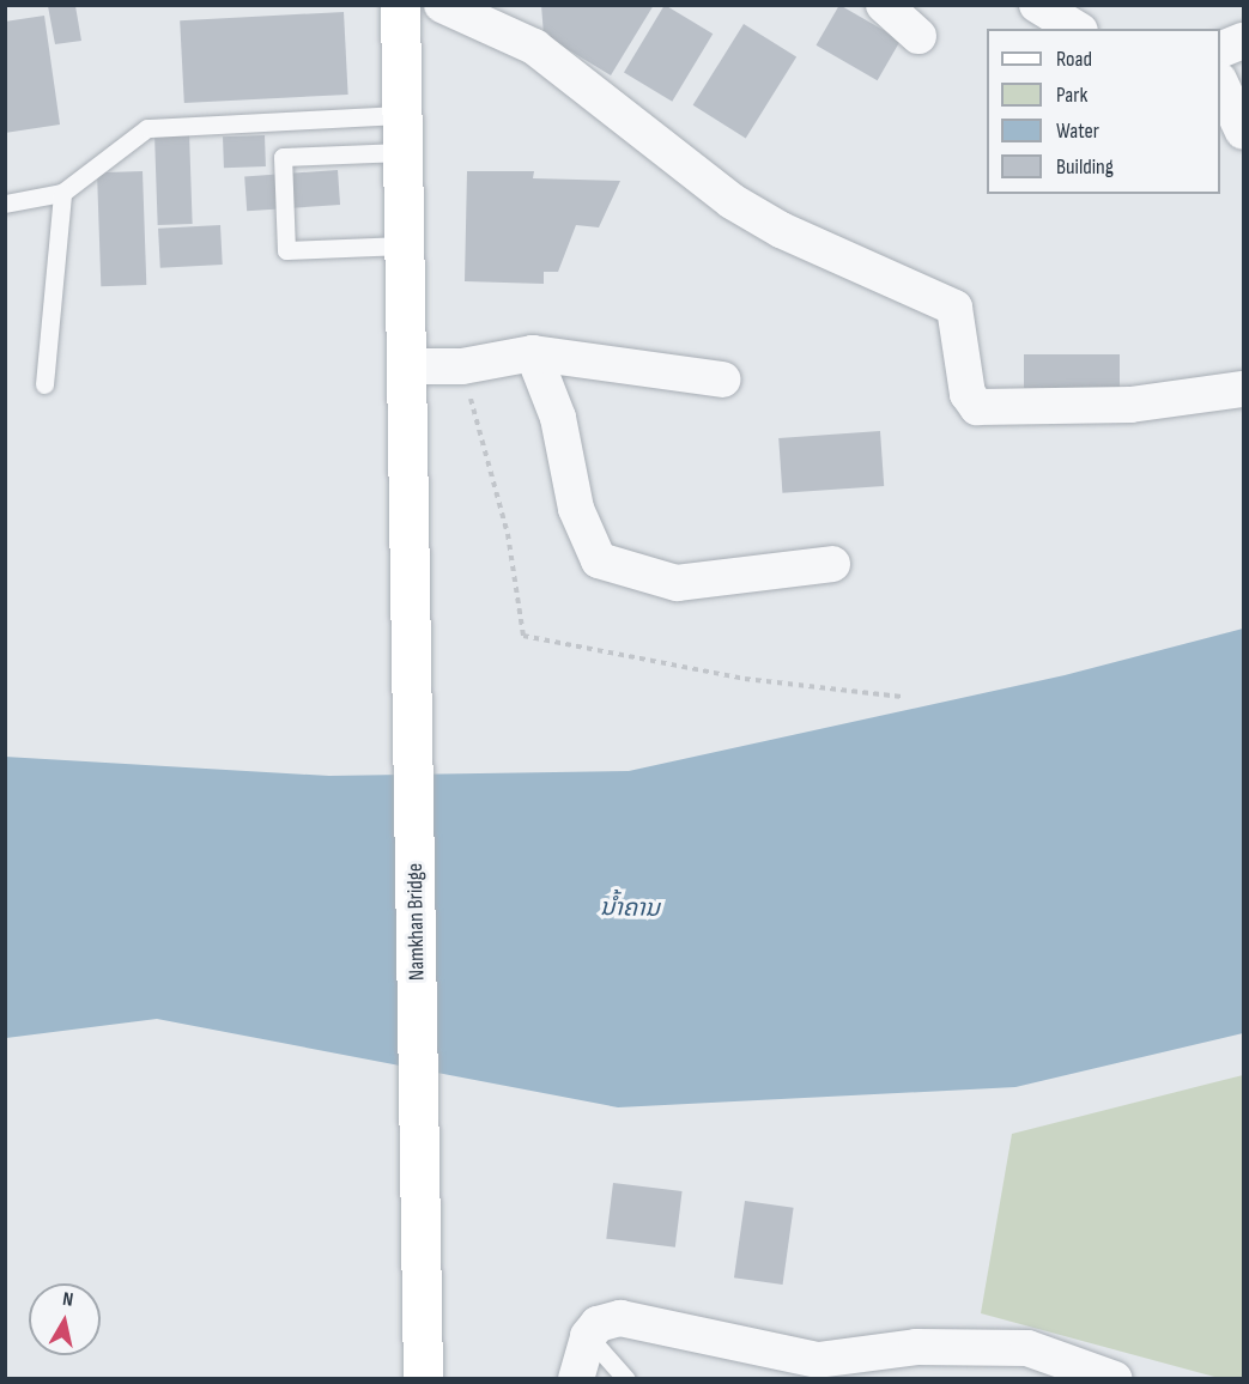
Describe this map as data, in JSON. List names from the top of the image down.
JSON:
{
  "streets": {
    "main road": ["Namkhan Bridge"]
  },
  "water": ["ນ້ຳຄານ"],
  "legend": [
    "Road",
    "Park",
    "Water",
    "Building"
  ],
  "north": "top"
}
